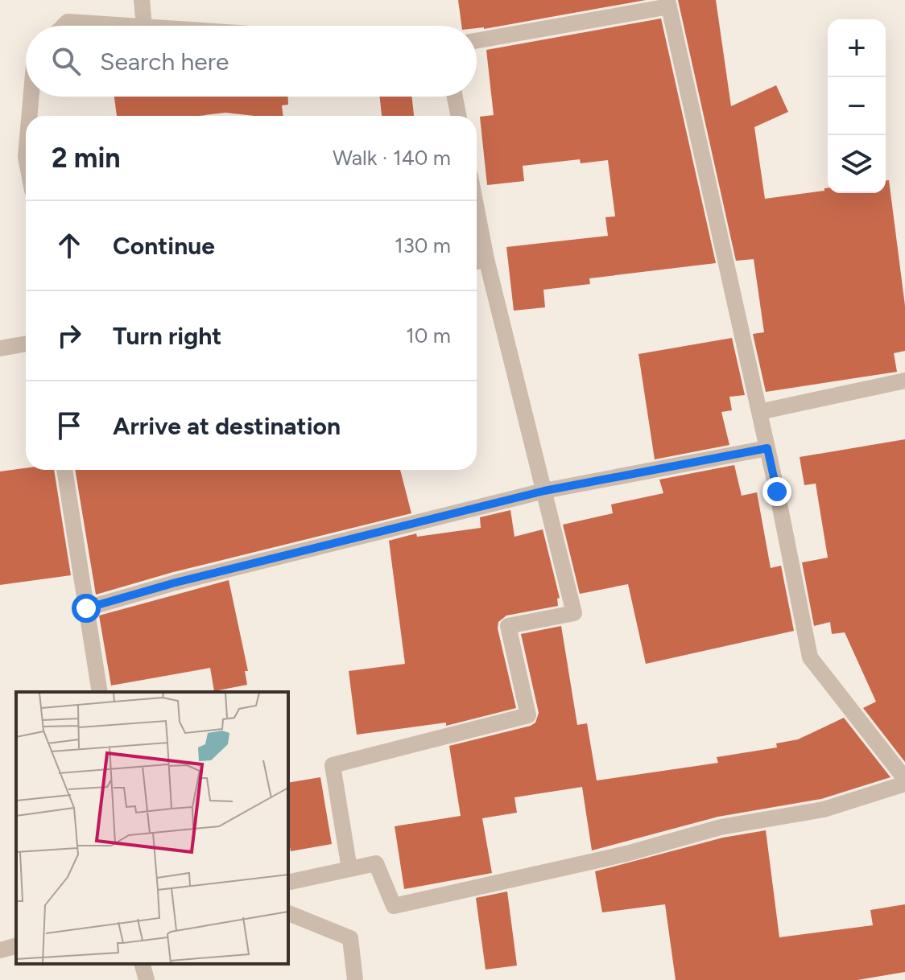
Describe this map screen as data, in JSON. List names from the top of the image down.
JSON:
{
  "page": {
    "map_buttons": ["+", "−"],
    "search": "Search here",
    "heading": ["2 min", "Walk · 140 m"],
    "list": [
      ["Continue", "130 m"],
      ["Turn right", "10 m"],
      "Arrive at destination"
    ]
  }
}
